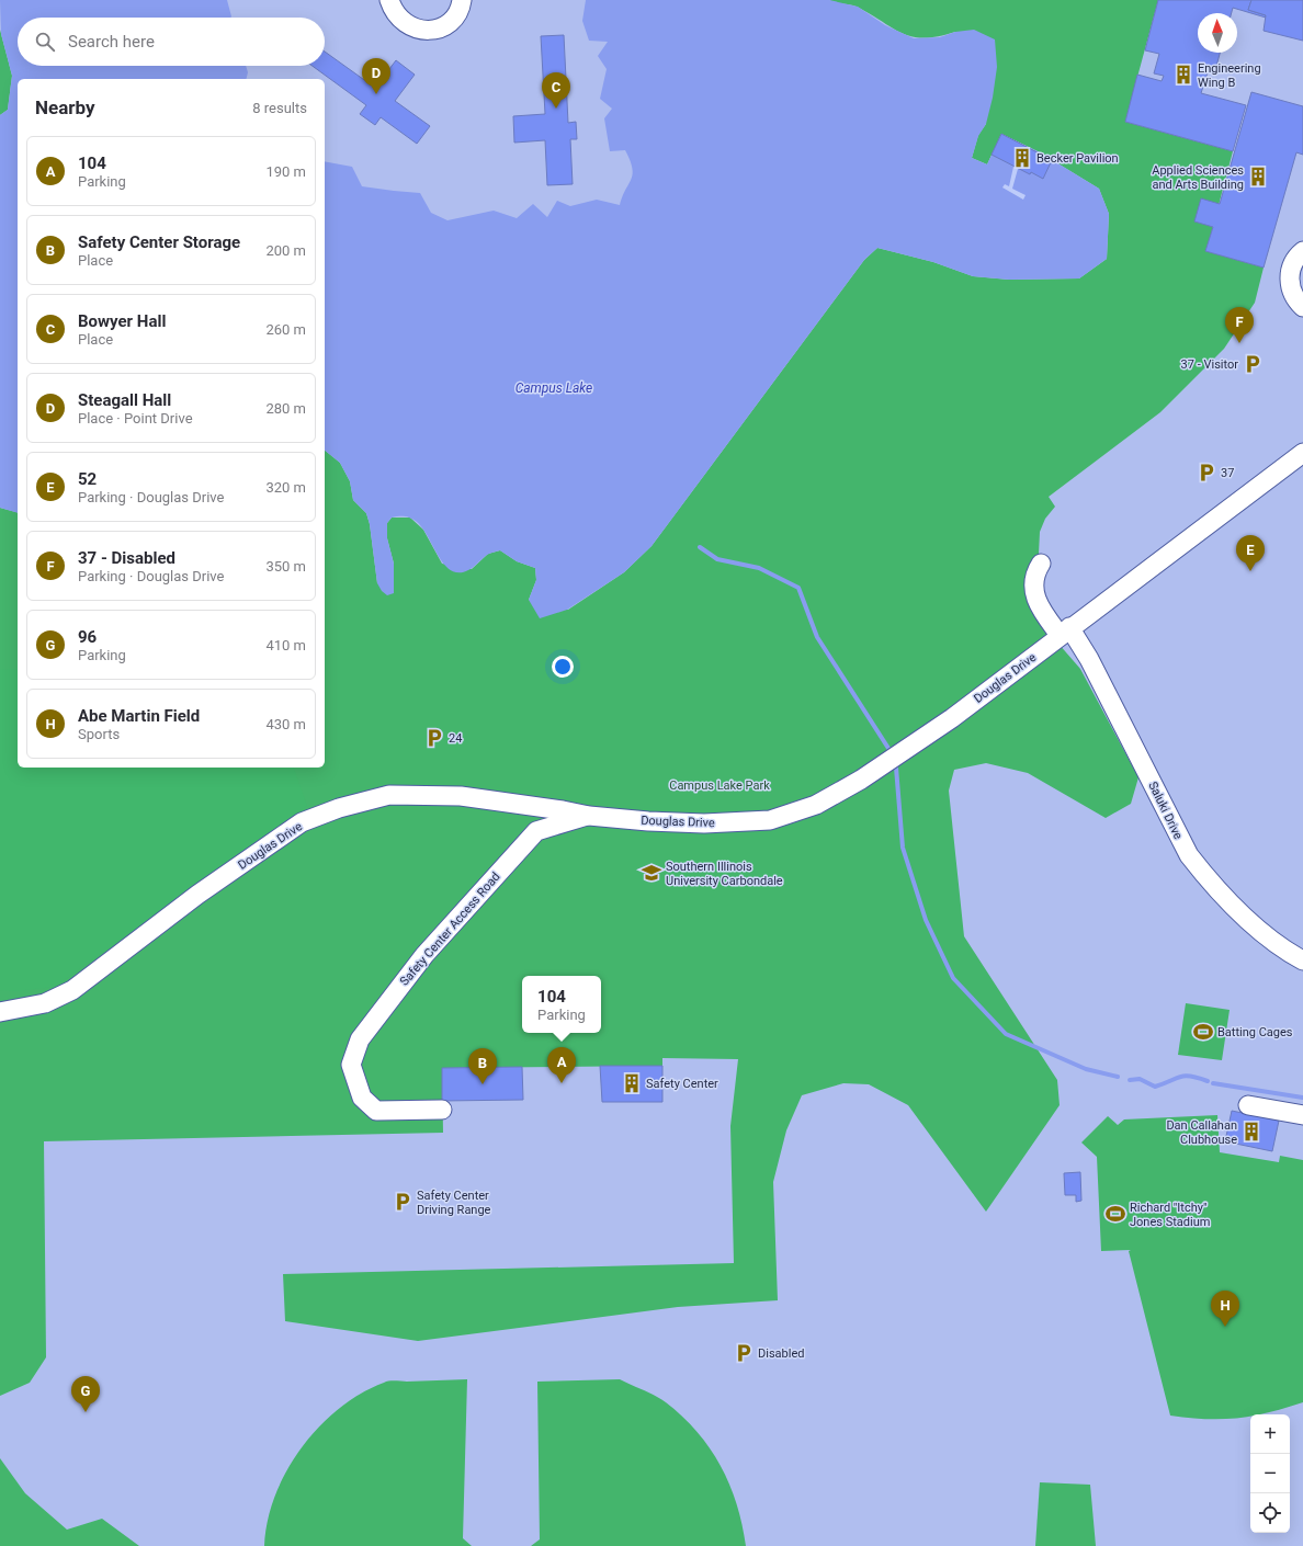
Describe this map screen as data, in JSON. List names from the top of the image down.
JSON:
{
  "streets": {
    "street": ["Douglas Drive", "Saluki Drive", "Safety Center Access Road"]
  },
  "crossings": [
    ["Douglas Drive", "Saluki Drive"],
    ["Douglas Drive", "Safety Center Access Road"]
  ],
  "water": ["Campus Lake"],
  "parks": ["Campus Lake Park"],
  "places": {
    "building": [
      "Engineering Wing B",
      "Becker Pavilion",
      "Applied Sciences and Arts Building",
      "Safety Center",
      "Dan Callahan Clubhouse"
    ],
    "parking": [
      "37 - Visitor",
      "37",
      "24",
      "Safety Center Driving Range",
      "Disabled"
    ],
    "school or university": ["Southern Illinois University Carbondale"],
    "sports": ["Batting Cages", "Richard \"Itchy\" Jones Stadium"]
  },
  "north": "top",
  "page": {
    "search": "Search here",
    "pins": [
      "D",
      "C",
      "F",
      "E",
      "A",
      "B",
      "H",
      "G"
    ],
    "heading": ["Nearby", "8 results"],
    "list": [
      {
        "mark": "A",
        "name": "104",
        "note": "Parking",
        "value": "190 m"
      },
      {
        "mark": "B",
        "name": "Safety Center Storage",
        "note": "Place",
        "value": "200 m"
      },
      {
        "mark": "C",
        "name": "Bowyer Hall",
        "note": "Place",
        "value": "260 m"
      },
      {
        "mark": "D",
        "name": "Steagall Hall",
        "note": "Place · Point Drive",
        "value": "280 m"
      },
      {
        "mark": "E",
        "name": "52",
        "note": "Parking · Douglas Drive",
        "value": "320 m"
      },
      {
        "mark": "F",
        "name": "37 - Disabled",
        "note": "Parking · Douglas Drive",
        "value": "350 m"
      },
      {
        "mark": "G",
        "name": "96",
        "note": "Parking",
        "value": "410 m"
      },
      {
        "mark": "H",
        "name": "Abe Martin Field",
        "note": "Sports",
        "value": "430 m"
      }
    ],
    "popup": ["104", "Parking"],
    "map_buttons": ["+", "−"]
  }
}
